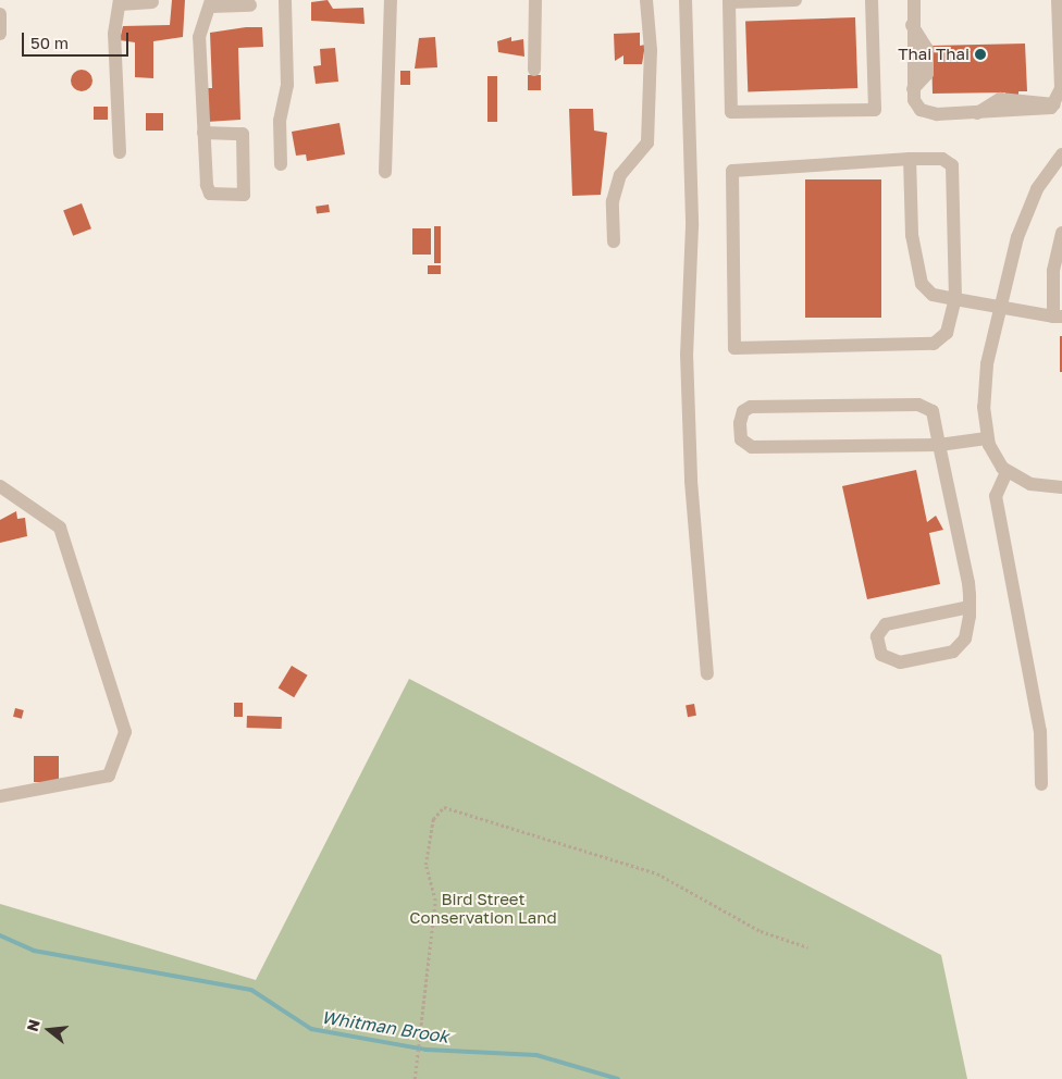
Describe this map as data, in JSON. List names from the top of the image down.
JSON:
{
  "water": ["Whitman Brook"],
  "parks": ["Bird Street Conservation Land"],
  "places": ["Thai Thai"],
  "scale_bar": "50 m",
  "north": "left"
}
